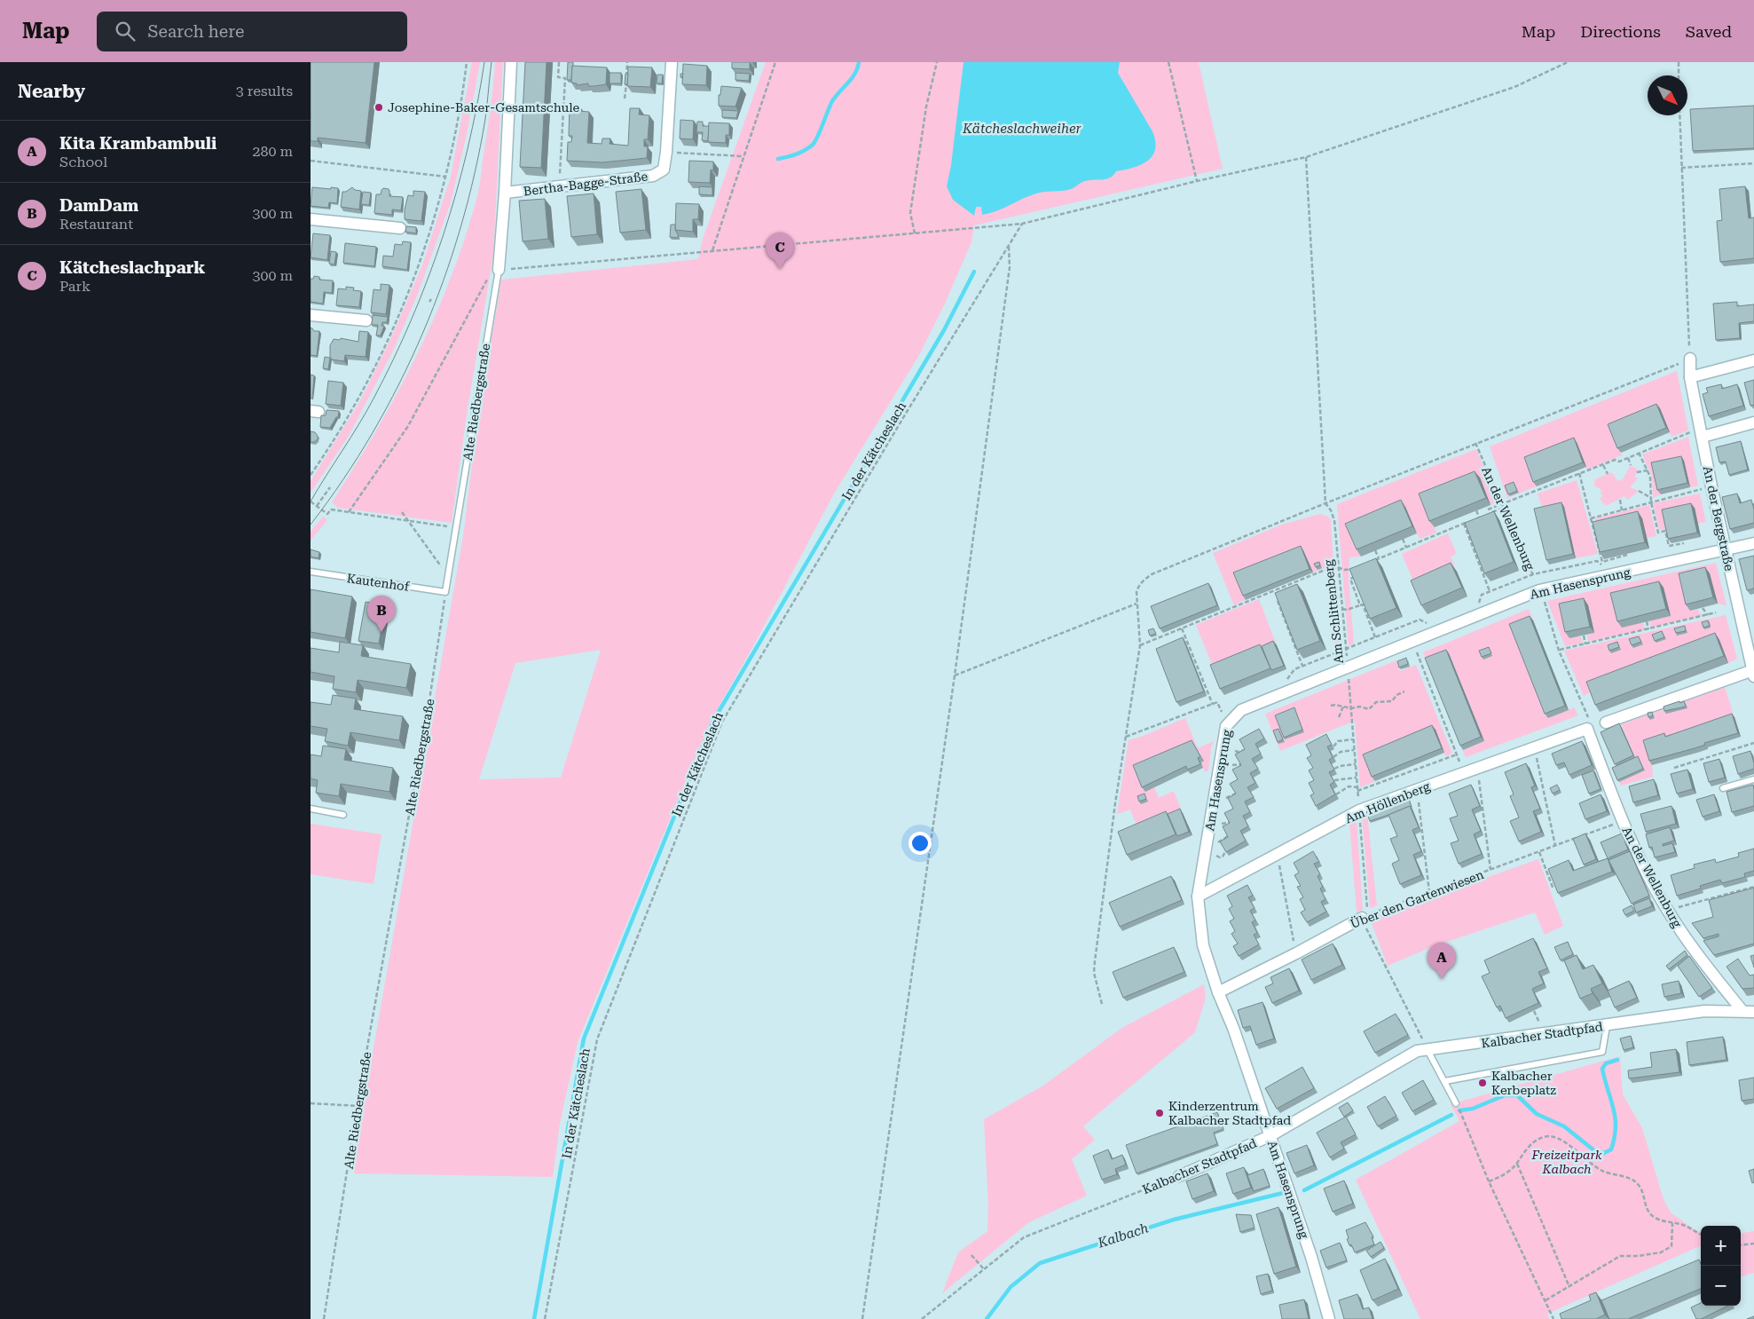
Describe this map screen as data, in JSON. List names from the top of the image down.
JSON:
{
  "streets": {
    "street": [
      "Bertha-Bagge-Straße",
      "Alte Riedbergstraße",
      "An der Wellenburg",
      "An der Bergstraße",
      "Am Hasensprung",
      "Am Höllenberg",
      "Über den Gartenwiesen",
      "Kalbacher Stadtpfad"
    ],
    "lane": ["Kautenhof"],
    "path": ["In der Kätcheslach", "Am Schlittenberg"]
  },
  "crossings": [
    ["Bertha-Bagge-Straße", "Alte Riedbergstraße"],
    ["Alte Riedbergstraße", "Kautenhof"],
    ["An der Wellenburg", "Am Hasensprung"],
    ["An der Wellenburg", "Am Höllenberg"],
    ["An der Wellenburg", "Über den Gartenwiesen"],
    ["An der Wellenburg", "Kalbacher Stadtpfad"],
    ["An der Bergstraße", "Am Hasensprung"],
    ["Am Hasensprung", "Am Schlittenberg"],
    ["Am Hasensprung", "Am Höllenberg"],
    ["Am Hasensprung", "Über den Gartenwiesen"],
    ["Am Hasensprung", "Kalbacher Stadtpfad"]
  ],
  "water": ["Kätcheslachweiher", "Kalbach"],
  "parks": ["Freizeitpark Kalbach"],
  "places": ["Josephine-Baker-Gesamtschule", "Kalbacher Kerbeplatz", "Kinderzentrum Kalbacher Stadtpfad"],
  "north": "bottom right",
  "page": {
    "header": "Map",
    "search": "Search here",
    "nav": ["Map", "Directions", "Saved"],
    "heading": ["Nearby", "3 results"],
    "list": [
      {
        "mark": "A",
        "name": "Kita Krambambuli",
        "note": "School",
        "value": "280 m"
      },
      {
        "mark": "B",
        "name": "DamDam",
        "note": "Restaurant",
        "value": "300 m"
      },
      {
        "mark": "C",
        "name": "Kätcheslachpark",
        "note": "Park",
        "value": "300 m"
      }
    ],
    "pins": ["C", "B", "A"],
    "map_buttons": ["+", "−"]
  }
}
